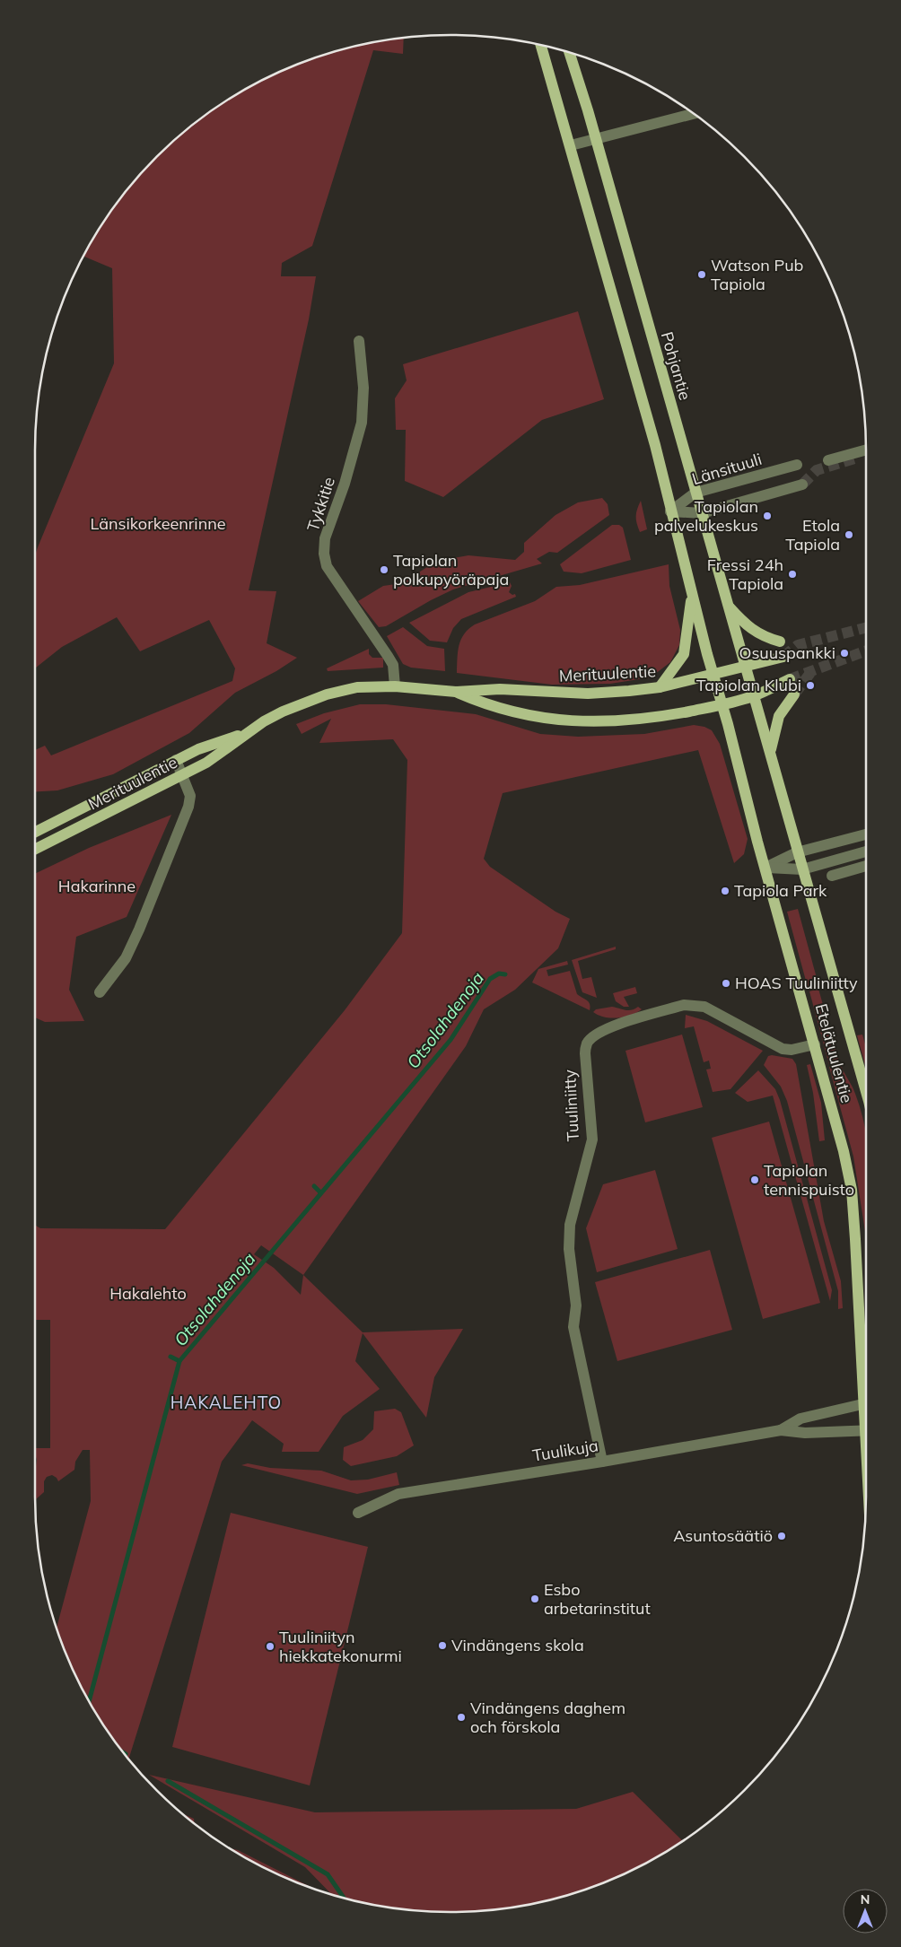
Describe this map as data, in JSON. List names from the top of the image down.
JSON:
{
  "streets": {
    "main road": ["Pohjantie", "Merituulentie", "Etelätuulentie"],
    "street": [
      "Länsituuli",
      "Tykkitie",
      "Tuuliniitty",
      "Tuulikuja"
    ]
  },
  "crossings": [
    ["Pohjantie", "Länsituuli"],
    ["Pohjantie", "Merituulentie"],
    ["Pohjantie", "Etelätuulentie"],
    ["Tykkitie", "Merituulentie"],
    ["Merituulentie", "Etelätuulentie"],
    ["Etelätuulentie", "Tuuliniitty"],
    ["Tuuliniitty", "Tuulikuja"]
  ],
  "districts": ["HAKALEHTO"],
  "water": ["Otsolahdenoja"],
  "parks": ["Länsikorkeenrinne", "Hakarinne", "Hakalehto"],
  "places": [
    "Watson Pub Tapiola",
    "Tapiolan palvelukeskus",
    "Etola Tapiola",
    "Tapiolan polkupyöräpaja",
    "Fressi 24h Tapiola",
    "Osuuspankki",
    "Tapiolan Klubi",
    "Tapiola Park",
    "HOAS Tuuliniitty",
    "Tapiolan tennispuisto",
    "Asuntosäätiö",
    "Esbo arbetarinstitut",
    "Vindängens skola",
    "Tuuliniityn hiekkatekonurmi",
    "Vindängens daghem och förskola"
  ],
  "north": "top"
}
